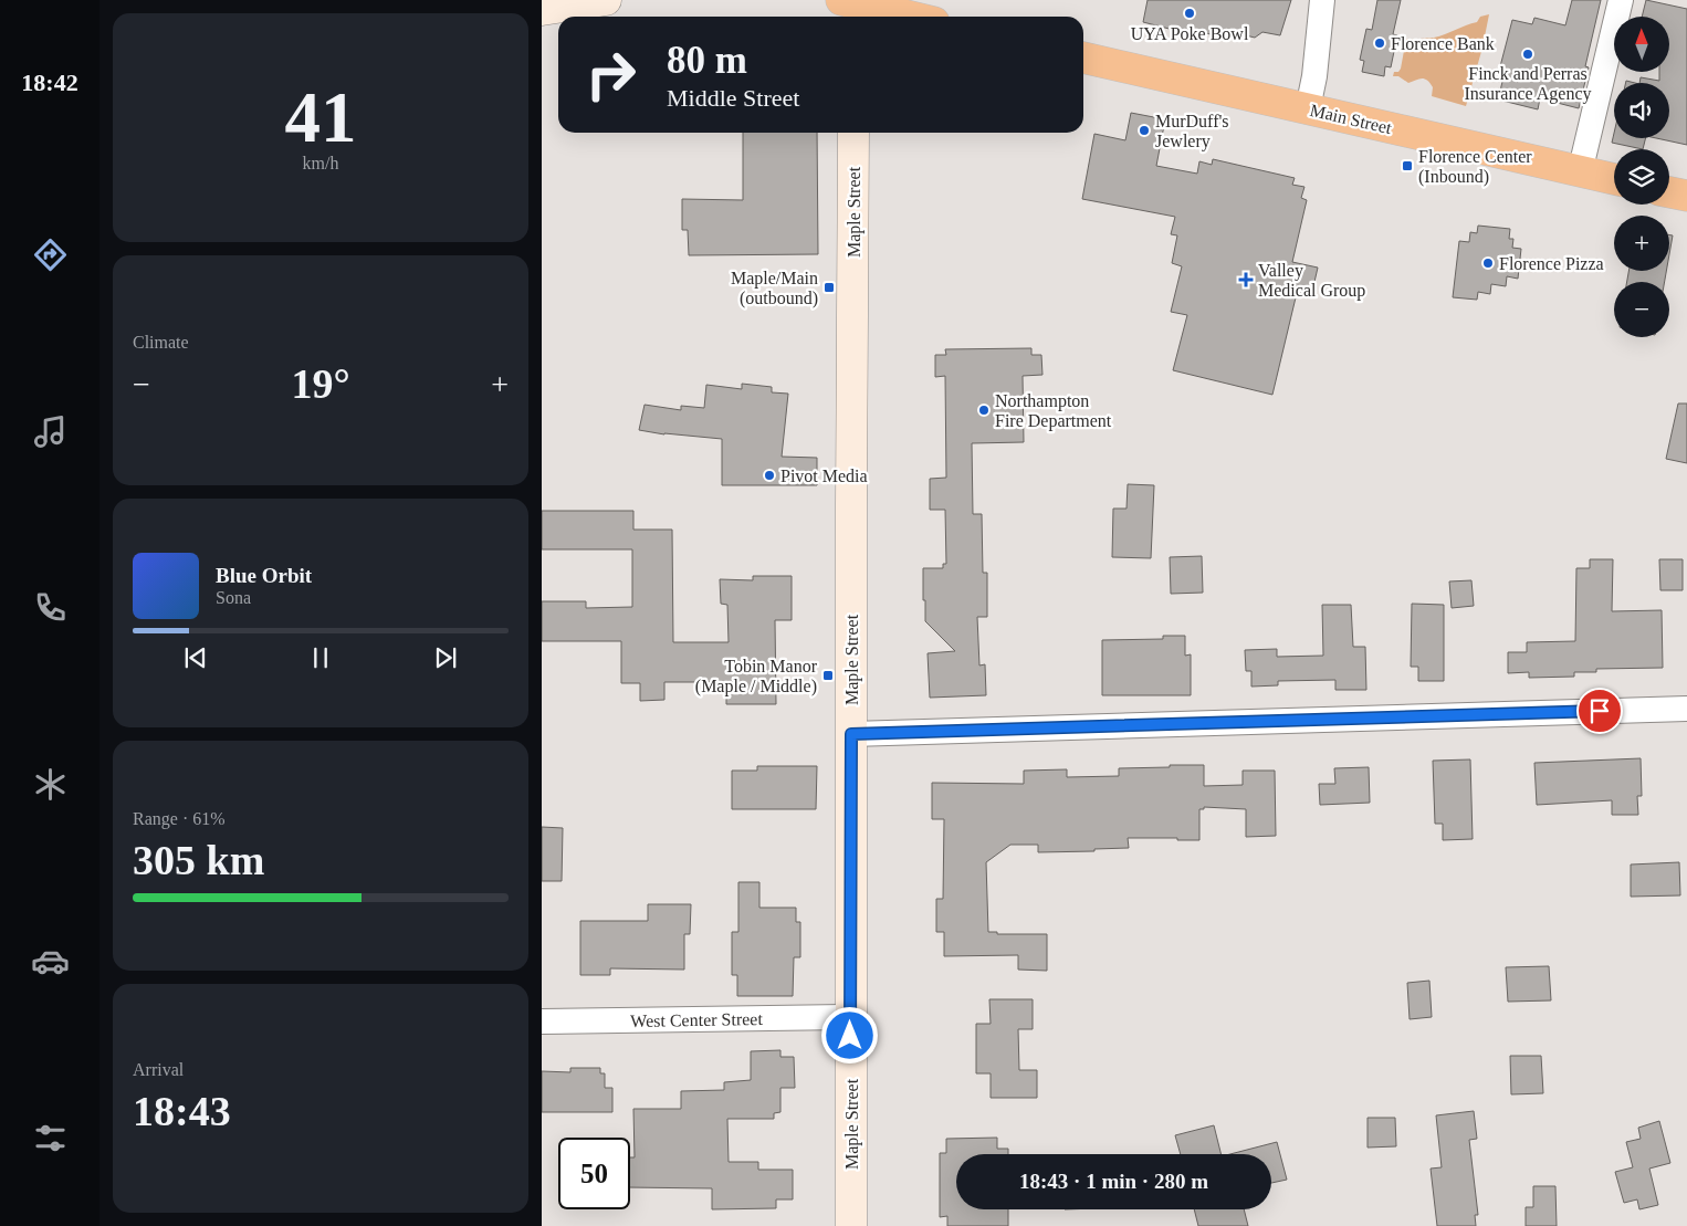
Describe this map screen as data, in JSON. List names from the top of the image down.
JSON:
{
  "streets": {
    "highway": ["Main Street"],
    "main road": ["Maple Street"],
    "street": ["West Center Street"]
  },
  "crossings": [
    ["Maple Street", "West Center Street"]
  ],
  "places": {
    "other": [
      "UYA Poke Bowl",
      "Florence Bank",
      "Finck and Perras Insurance Agency",
      "MurDuff's Jewlery",
      "Florence Pizza",
      "Northampton Fire Department",
      "Pivot Media"
    ],
    "transit": ["Florence Center (Inbound)", "Maple/Main (outbound)", "Tobin Manor (Maple / Middle)"],
    "health": ["Valley Medical Group"]
  },
  "north": "top",
  "page": {
    "tabs": "18:42",
    "tile": [
      ["41", "km/h"],
      "Climate",
      ["Range · 61%", "305 km"],
      ["Arrival", "18:43"]
    ],
    "map_buttons": ["+", "−"],
    "turn": ["80 m", "Middle Street"],
    "heat": ["−", "19°", "+"],
    "song": ["Blue Orbit", "Sona"],
    "limit": "50",
    "trip": "18:43 · 1 min · 280 m"
  }
}
